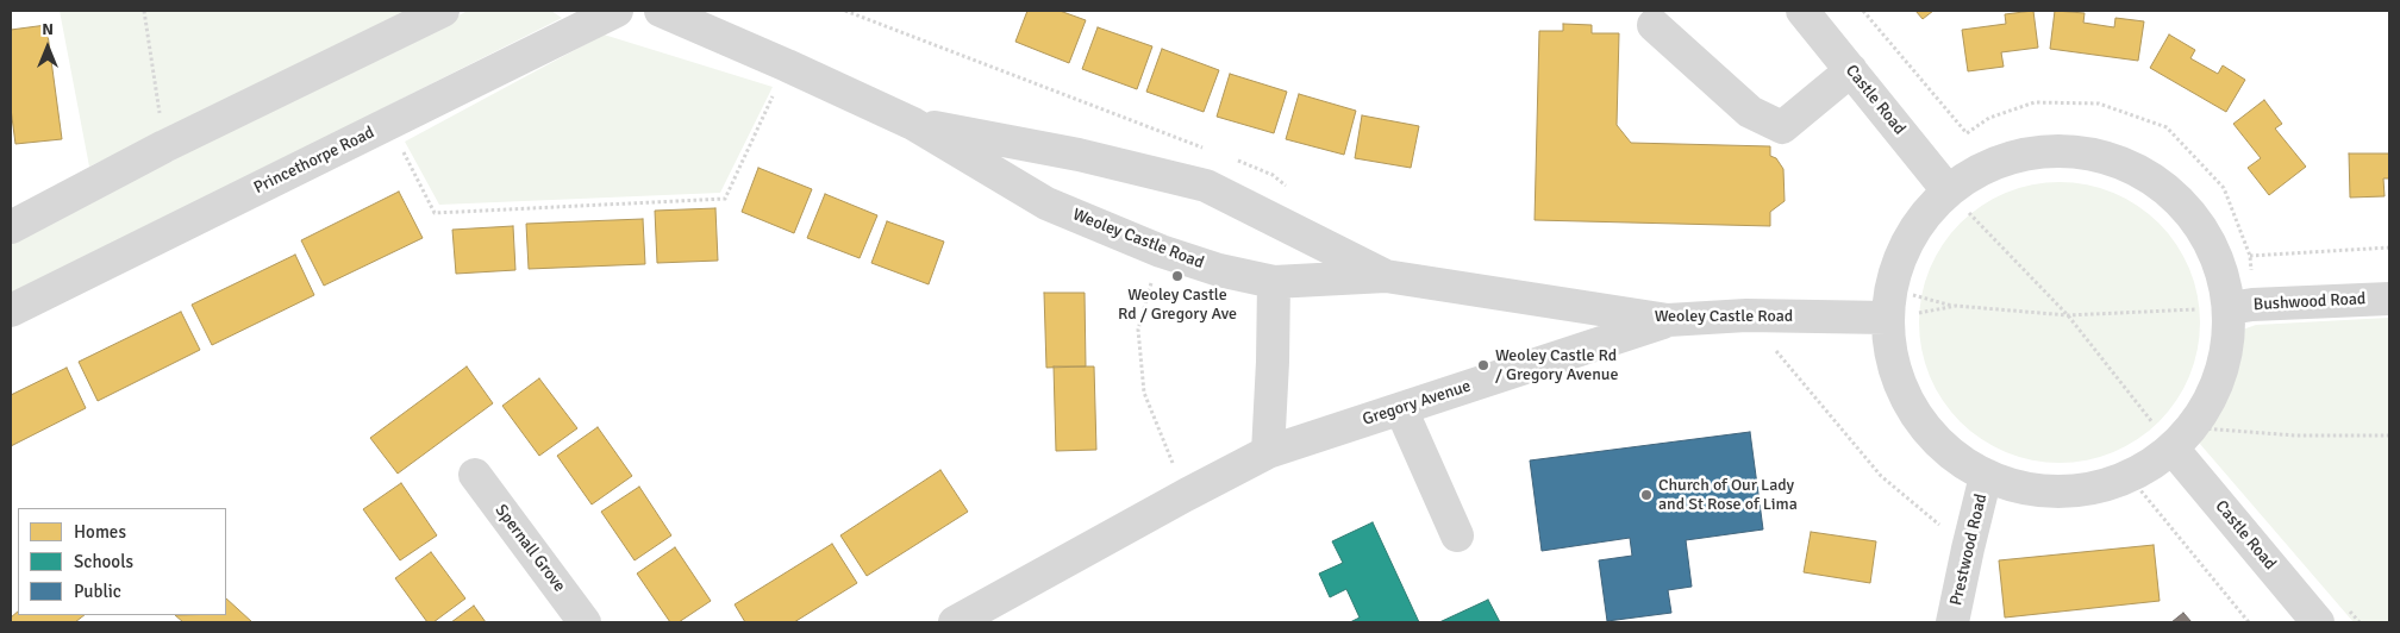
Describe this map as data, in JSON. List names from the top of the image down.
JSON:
{
  "streets": {
    "street": [
      "Castle Road",
      "Princethorpe Road",
      "Weoley Castle Road",
      "Bushwood Road",
      "Gregory Avenue",
      "Spernall Grove",
      "Prestwood Road"
    ]
  },
  "crossings": [
    ["Weoley Castle Road", "Gregory Avenue"]
  ],
  "places": ["Weoley Castle Rd / Gregory Ave", "Weoley Castle Rd / Gregory Avenue", "Church of Our Lady and St Rose of Lima"],
  "legend": ["Homes", "Schools", "Public"],
  "north": "top"
}
